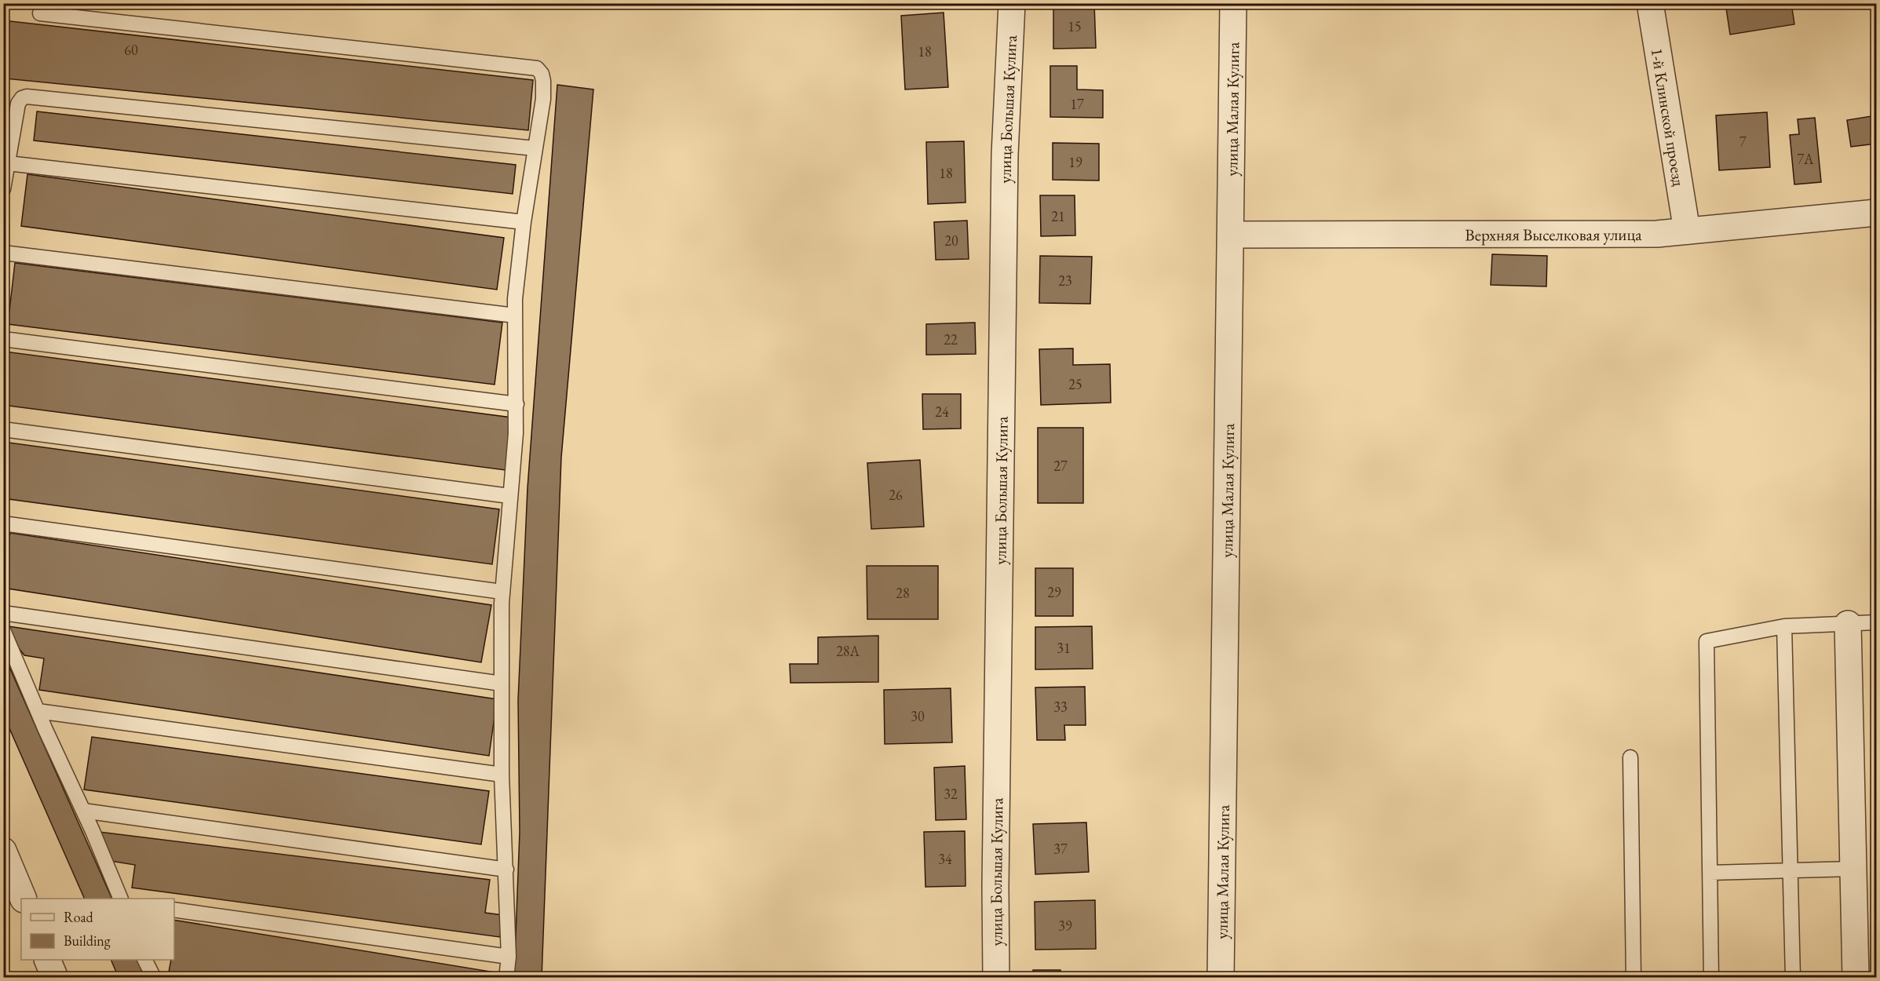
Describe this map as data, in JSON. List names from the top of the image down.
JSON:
{
  "streets": {
    "street": [
      "улица Большая Кулига",
      "улица Малая Кулига",
      "1-й Клинской проезд",
      "Верхняя Выселковая улица"
    ]
  },
  "crossings": [
    ["улица Малая Кулига", "Верхняя Выселковая улица"],
    ["1-й Клинской проезд", "Верхняя Выселковая улица"]
  ],
  "house_numbers": [
    "15",
    "60",
    "18",
    "17",
    "7",
    "7А",
    "19",
    "18",
    "21",
    "20",
    "23",
    "22",
    "25",
    "24",
    "27",
    "26",
    "29",
    "28",
    "31",
    "28А",
    "33",
    "30",
    "32",
    "37",
    "34",
    "39"
  ],
  "legend": ["Road", "Building"]
}
